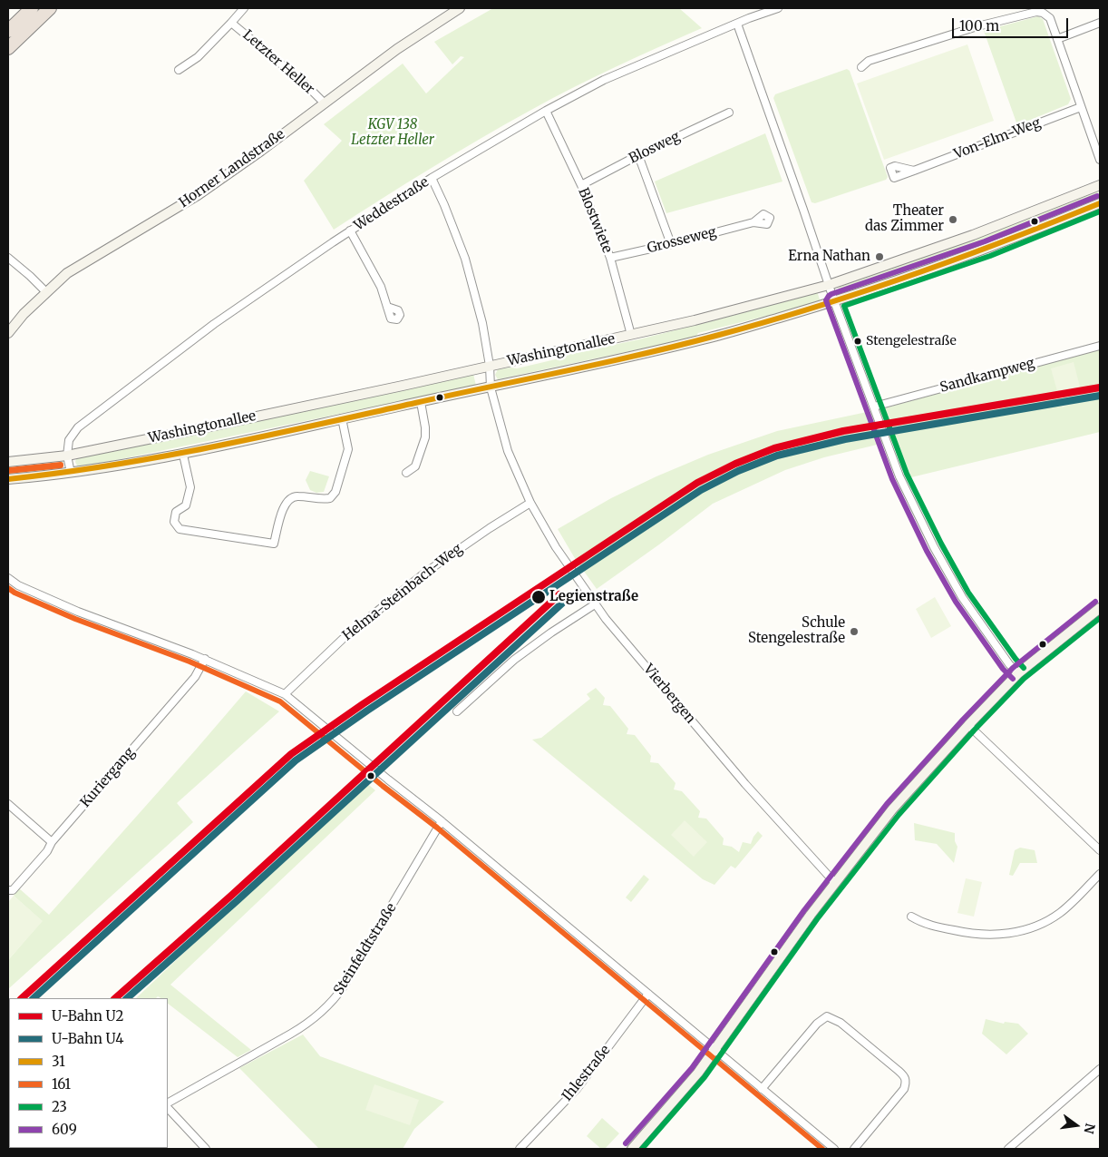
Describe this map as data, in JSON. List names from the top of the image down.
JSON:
{
  "streets": {
    "street": [
      "Letzter Heller",
      "Von-Elm-Weg",
      "Blosweg",
      "Horner Landstraße",
      "Weddestraße",
      "Blostwiete",
      "Grosseweg",
      "Washingtonallee",
      "Sandkampweg",
      "Helma-Steinbach-Weg",
      "Vierbergen",
      "Kuriergang",
      "Steinfeldtstraße",
      "Ihlestraße"
    ]
  },
  "crossings": [
    ["Letzter Heller", "Horner Landstraße"],
    ["Blosweg", "Blostwiete"],
    ["Weddestraße", "Blostwiete"],
    ["Weddestraße", "Washingtonallee"],
    ["Weddestraße", "Vierbergen"],
    ["Blostwiete", "Grosseweg"],
    ["Blostwiete", "Washingtonallee"],
    ["Washingtonallee", "Vierbergen"],
    ["Helma-Steinbach-Weg", "Vierbergen"]
  ],
  "parks": ["KGV 138 Letzter Heller"],
  "places": [
    "Theater das Zimmer",
    "Erna Nathan",
    "Stengelestraße",
    "Legienstraße",
    "Schule Stengelestraße"
  ],
  "lines": [
    "transit line 609",
    "transit line 31",
    "transit line 23",
    "metro line U2",
    "metro line U4",
    "transit line 161"
  ],
  "legend": [
    "U-Bahn U2",
    "U-Bahn U4",
    "31",
    "161",
    "23",
    "609"
  ],
  "scale_bar": "100 m",
  "north": "right"
}
